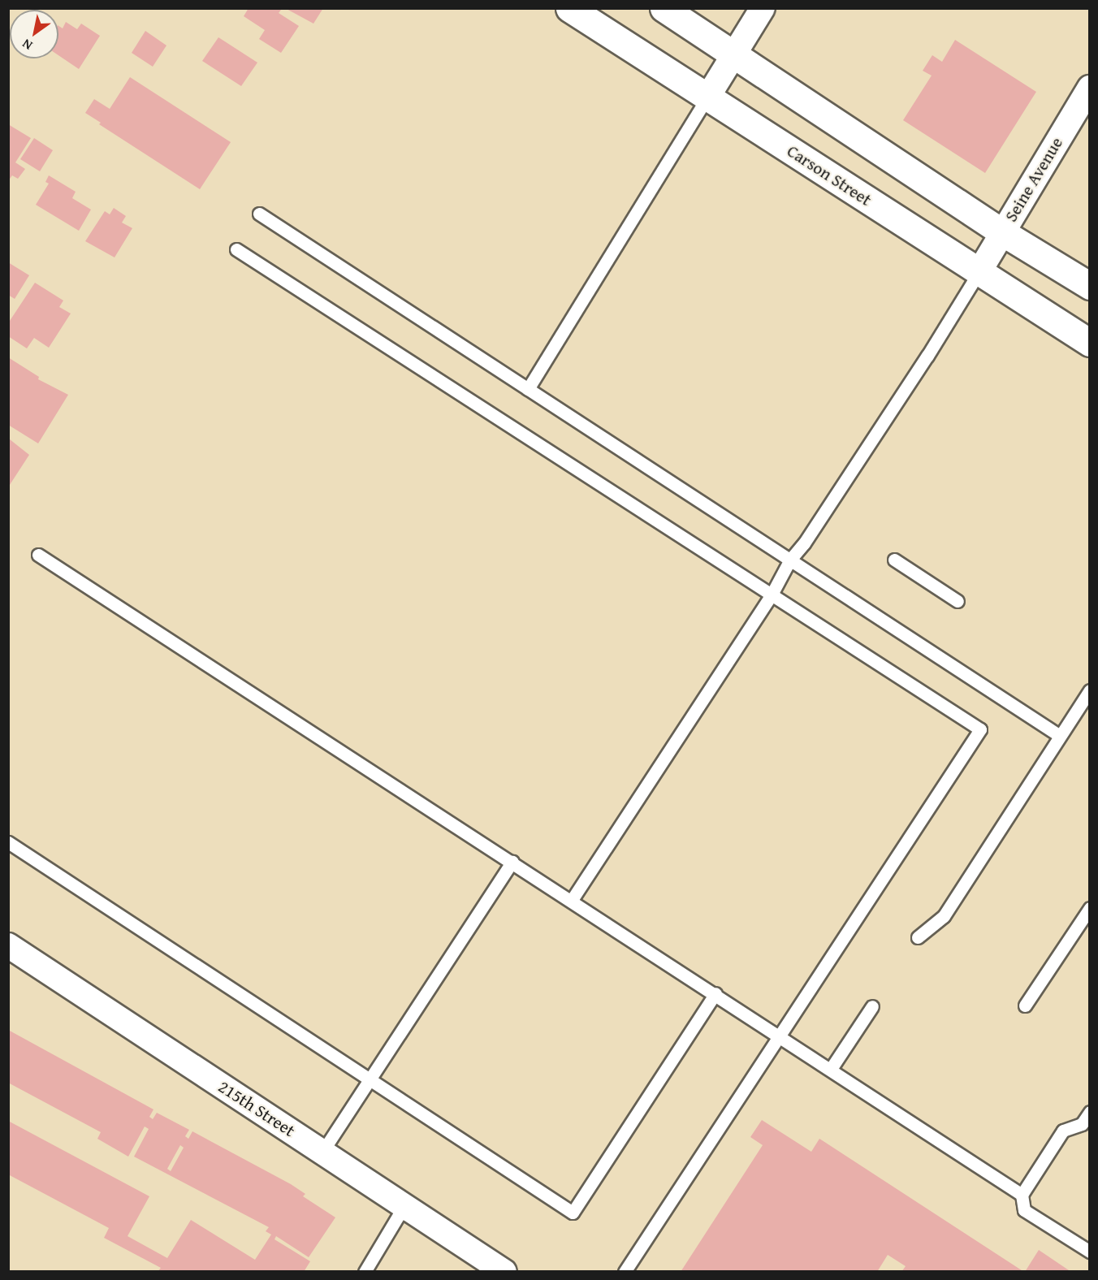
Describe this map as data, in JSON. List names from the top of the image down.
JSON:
{
  "streets": {
    "main road": ["Carson Street"],
    "street": ["Seine Avenue", "215th Street"]
  },
  "crossings": [
    ["Carson Street", "Seine Avenue"]
  ],
  "north": "bottom left"
}
